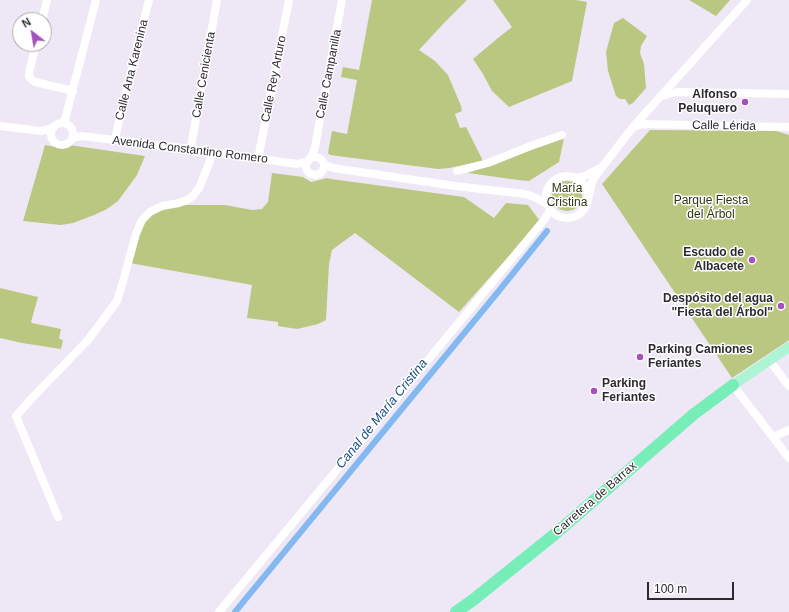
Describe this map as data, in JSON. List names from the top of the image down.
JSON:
{
  "streets": {
    "highway": ["Carretera de Barrax"],
    "street": [
      "Calle Ana Karenina",
      "Calle Campanilla",
      "Calle Cenicienta",
      "Calle Rey Arturo",
      "Calle Lérida",
      "Avenida Constantino Romero"
    ]
  },
  "crossings": [
    ["Calle Ana Karenina", "Avenida Constantino Romero"],
    ["Calle Campanilla", "Avenida Constantino Romero"],
    ["Calle Cenicienta", "Avenida Constantino Romero"],
    ["Calle Rey Arturo", "Avenida Constantino Romero"]
  ],
  "water": ["Canal de María Cristina"],
  "parks": ["María Cristina", "Parque Fiesta del Árbol"],
  "places": [
    "Alfonso Peluquero",
    "Escudo de Albacete",
    "Despósito del agua \"Fiesta del Árbol\"",
    "Parking Camiones Feriantes",
    "Parking Feriantes"
  ],
  "scale_bar": "100 m",
  "north": "top left"
}
